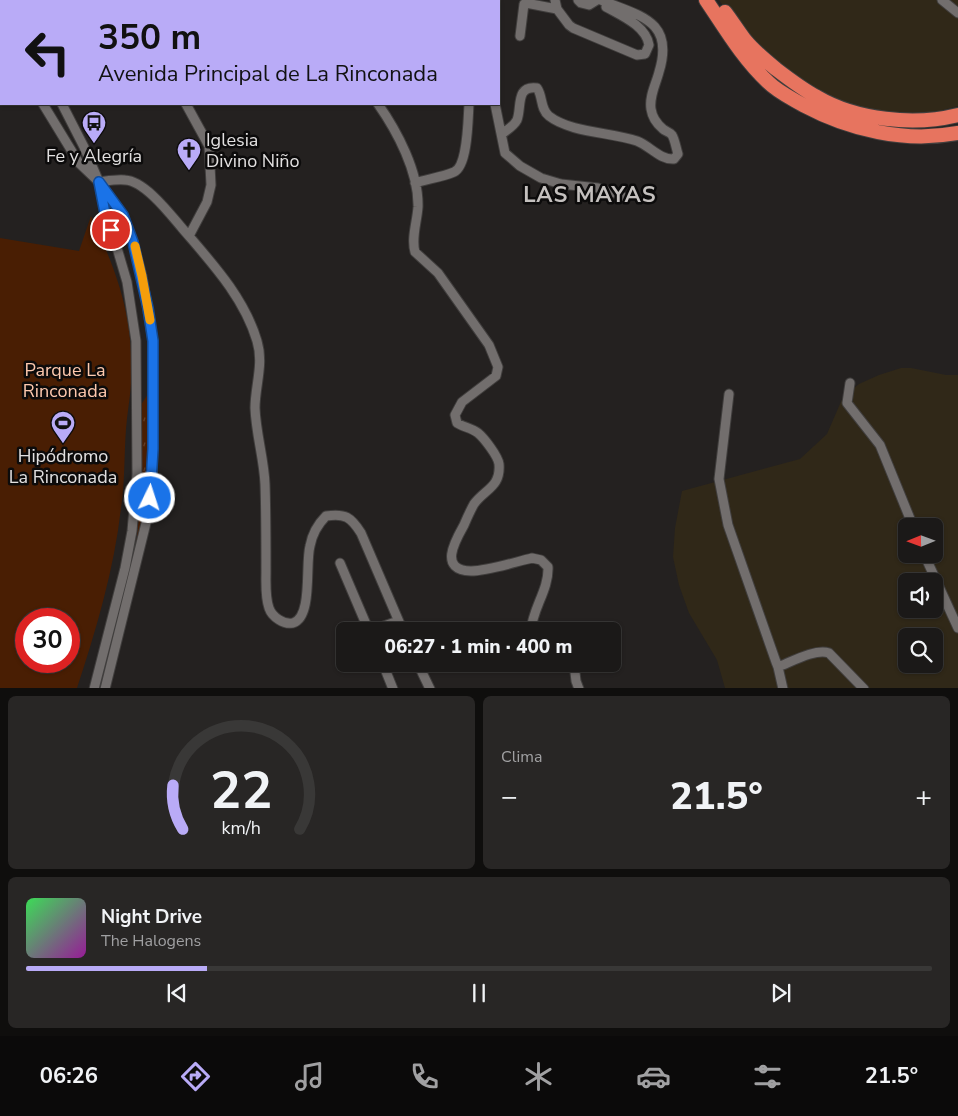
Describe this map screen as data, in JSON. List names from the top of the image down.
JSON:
{
  "districts": ["LAS MAYAS"],
  "parks": ["Parque La Rinconada"],
  "places": {
    "bus stop": ["Fe y Alegría"],
    "church": ["Iglesia Divino Niño"],
    "sports": ["Hipódromo La Rinconada"]
  },
  "north": "left",
  "page": {
    "turn": ["350 m", "Avenida Principal de La Rinconada"],
    "limit": "30",
    "trip": "06:27 · 1 min · 400 m",
    "tile": "Clima",
    "heat": ["−", "21.5°", "+"],
    "song": ["Night Drive", "The Halogens"],
    "tabs": ["06:26", "21.5°"],
    "gauge": ["22", "km/h"]
  }
}
